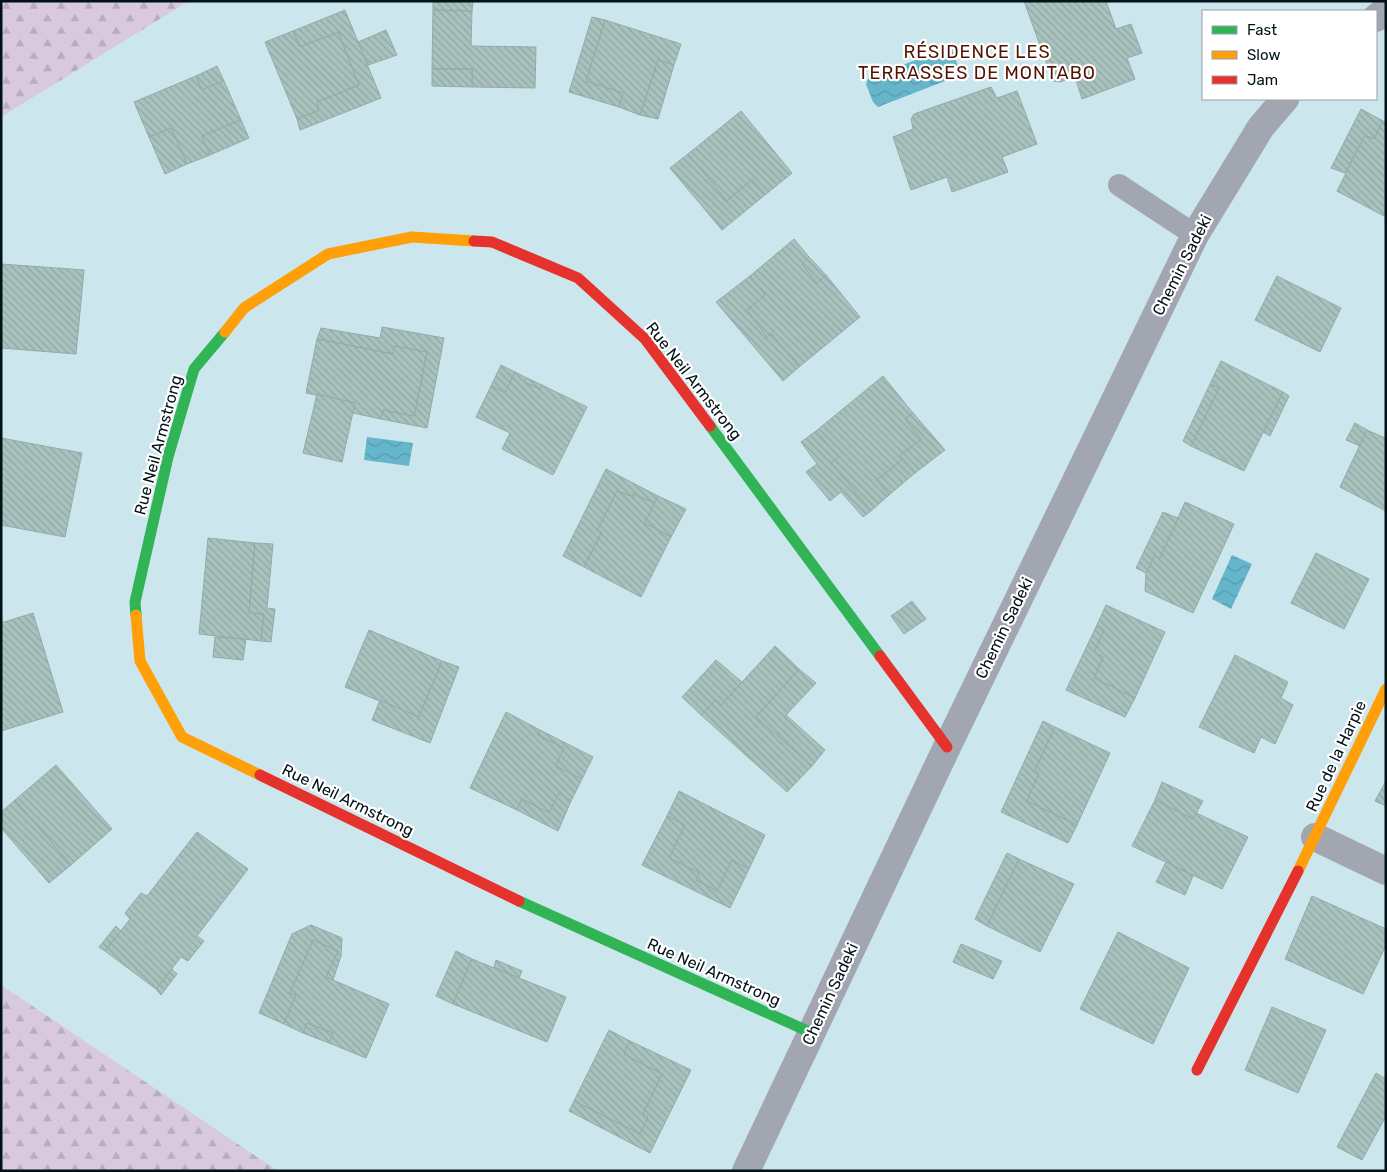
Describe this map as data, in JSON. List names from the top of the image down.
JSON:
{
  "streets": {
    "street": ["Chemin Sadeki", "Rue Neil Armstrong", "Rue de la Harpie"]
  },
  "crossings": [
    ["Chemin Sadeki", "Rue Neil Armstrong"]
  ],
  "districts": ["RÉSIDENCE LES TERRASSES DE MONTABO"],
  "legend": ["Fast", "Slow", "Jam"]
}
